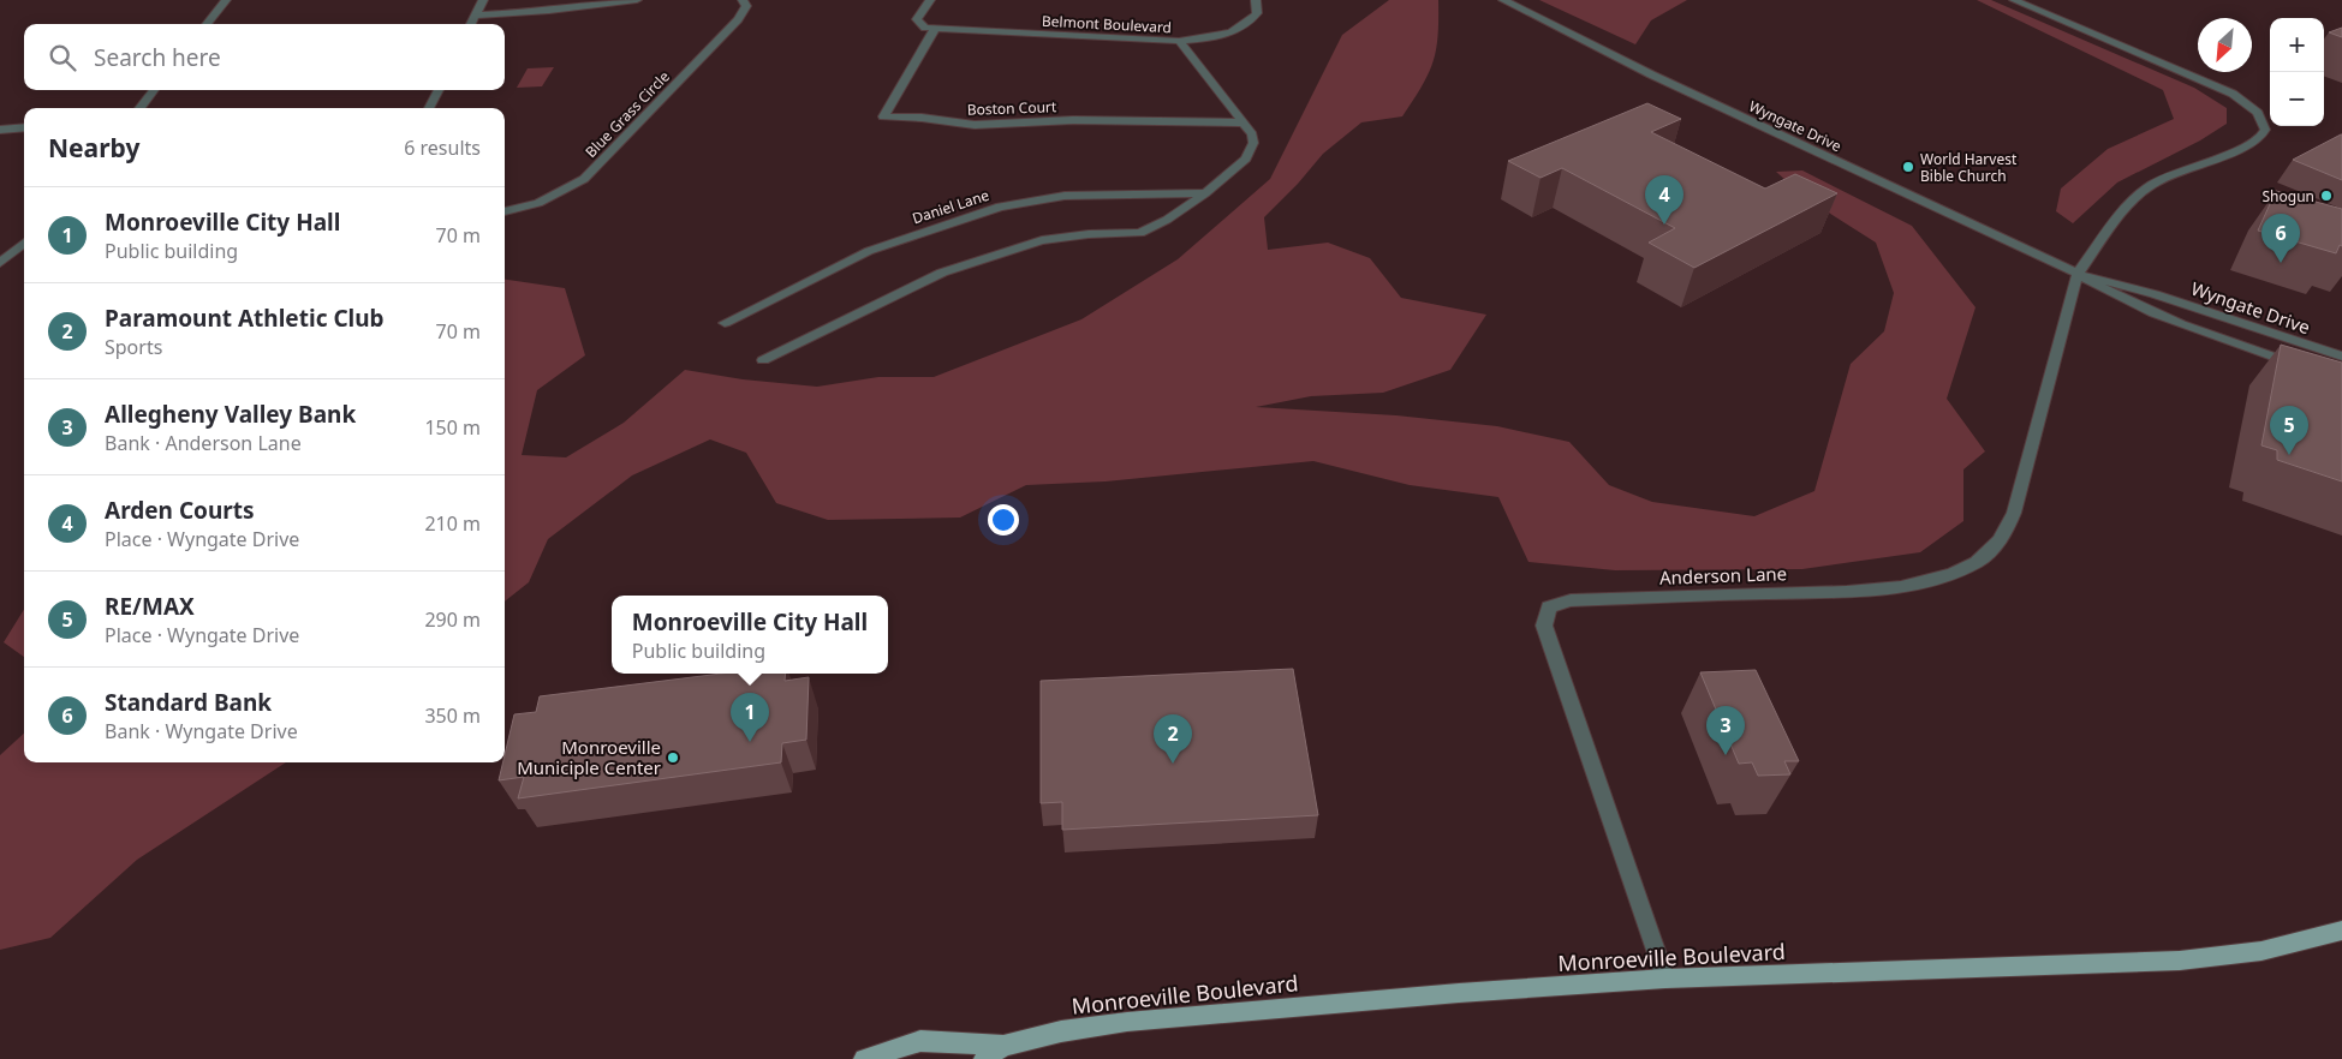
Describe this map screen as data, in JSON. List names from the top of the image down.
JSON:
{
  "streets": {
    "main road": ["Monroeville Boulevard"],
    "street": [
      "Belmont Boulevard",
      "Boston Court",
      "Blue Grass Circle",
      "Wyngate Drive",
      "Daniel Lane",
      "Anderson Lane"
    ]
  },
  "crossings": [
    ["Belmont Boulevard", "Boston Court"],
    ["Wyngate Drive", "Anderson Lane"],
    ["Anderson Lane", "Monroeville Boulevard"]
  ],
  "places": ["World Harvest Bible Church", "Shogun", "Monroeville Municiple Center"],
  "north": "bottom left",
  "page": {
    "map_buttons": ["+", "−"],
    "search": "Search here",
    "heading": ["Nearby", "6 results"],
    "pins": [
      "4",
      "6",
      "5",
      "1",
      "3",
      "2"
    ],
    "list": [
      {
        "mark": "1",
        "name": "Monroeville City Hall",
        "note": "Public building",
        "value": "70 m"
      },
      {
        "mark": "2",
        "name": "Paramount Athletic Club",
        "note": "Sports",
        "value": "70 m"
      },
      {
        "mark": "3",
        "name": "Allegheny Valley Bank",
        "note": "Bank · Anderson Lane",
        "value": "150 m"
      },
      {
        "mark": "4",
        "name": "Arden Courts",
        "note": "Place · Wyngate Drive",
        "value": "210 m"
      },
      {
        "mark": "5",
        "name": "RE/MAX",
        "note": "Place · Wyngate Drive",
        "value": "290 m"
      },
      {
        "mark": "6",
        "name": "Standard Bank",
        "note": "Bank · Wyngate Drive",
        "value": "350 m"
      }
    ],
    "popup": ["Monroeville City Hall", "Public building"]
  }
}
